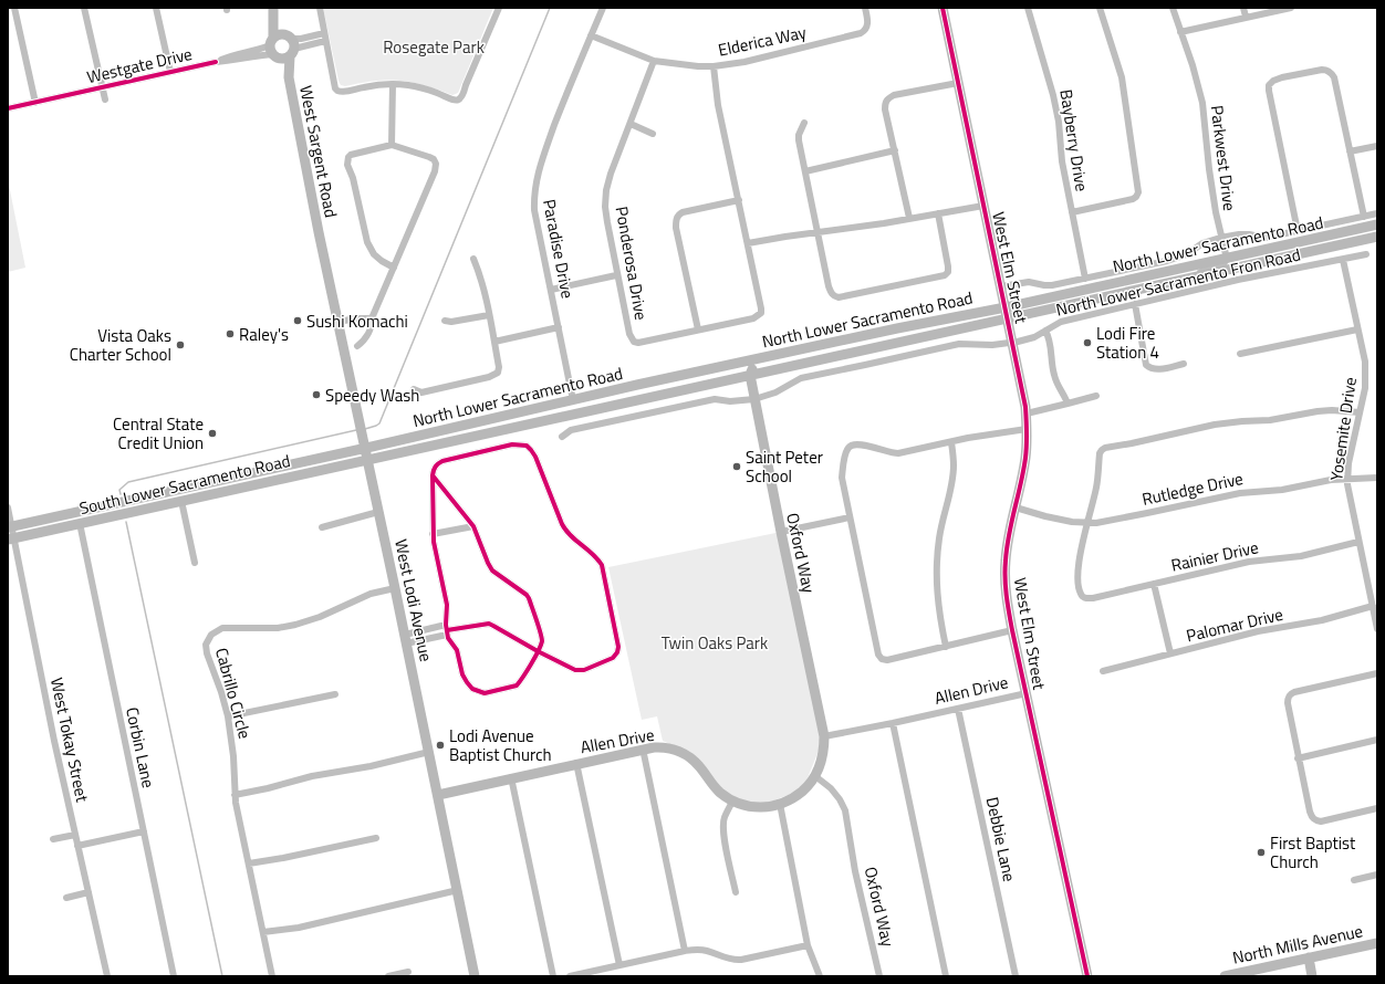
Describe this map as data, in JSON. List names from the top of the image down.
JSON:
{
  "streets": {
    "main road": [
      "West Sargent Road",
      "North Lower Sacramento Road",
      "West Elm Street",
      "South Lower Sacramento Road",
      "Oxford Way",
      "West Lodi Avenue",
      "Allen Drive",
      "North Mills Avenue"
    ],
    "street": [
      "Elderica Way",
      "Westgate Drive",
      "Bayberry Drive",
      "Parkwest Drive",
      "Paradise Drive",
      "Ponderosa Drive",
      "North Lower Sacramento Fron Road",
      "Yosemite Drive",
      "Rutledge Drive",
      "Rainier Drive",
      "Palomar Drive",
      "Cabrillo Circle",
      "West Tokay Street",
      "Corbin Lane",
      "Debbie Lane"
    ]
  },
  "crossings": [
    ["Elderica Way", "Paradise Drive"],
    ["Elderica Way", "Ponderosa Drive"],
    ["Westgate Drive", "West Sargent Road"],
    ["Bayberry Drive", "North Lower Sacramento Fron Road"],
    ["West Sargent Road", "West Lodi Avenue"],
    ["Parkwest Drive", "North Lower Sacramento Road"],
    ["Parkwest Drive", "North Lower Sacramento Fron Road"],
    ["North Lower Sacramento Road", "Paradise Drive"],
    ["North Lower Sacramento Road", "West Elm Street"],
    ["North Lower Sacramento Road", "South Lower Sacramento Road"],
    ["North Lower Sacramento Road", "Oxford Way"],
    ["North Lower Sacramento Road", "West Lodi Avenue"],
    ["West Elm Street", "North Lower Sacramento Fron Road"],
    ["West Elm Street", "Rutledge Drive"],
    ["West Elm Street", "Allen Drive"],
    ["North Lower Sacramento Fron Road", "Yosemite Drive"],
    ["North Lower Sacramento Fron Road", "Oxford Way"],
    ["Yosemite Drive", "Rutledge Drive"],
    ["Yosemite Drive", "Rainier Drive"],
    ["Yosemite Drive", "Palomar Drive"],
    ["South Lower Sacramento Road", "West Lodi Avenue"],
    ["South Lower Sacramento Road", "West Tokay Street"],
    ["South Lower Sacramento Road", "Corbin Lane"],
    ["Rutledge Drive", "Rainier Drive"],
    ["Oxford Way", "Allen Drive"],
    ["West Lodi Avenue", "Allen Drive"],
    ["West Lodi Avenue", "Cabrillo Circle"],
    ["Allen Drive", "Debbie Lane"]
  ],
  "parks": ["Rosegate Park", "Twin Oaks Park"],
  "places": [
    "Sushi Komachi",
    "Raley's",
    "Lodi Fire Station 4",
    "Vista Oaks Charter School",
    "Speedy Wash",
    "Central State Credit Union",
    "Saint Peter School",
    "Lodi Avenue Baptist Church",
    "First Baptist Church"
  ]
}
